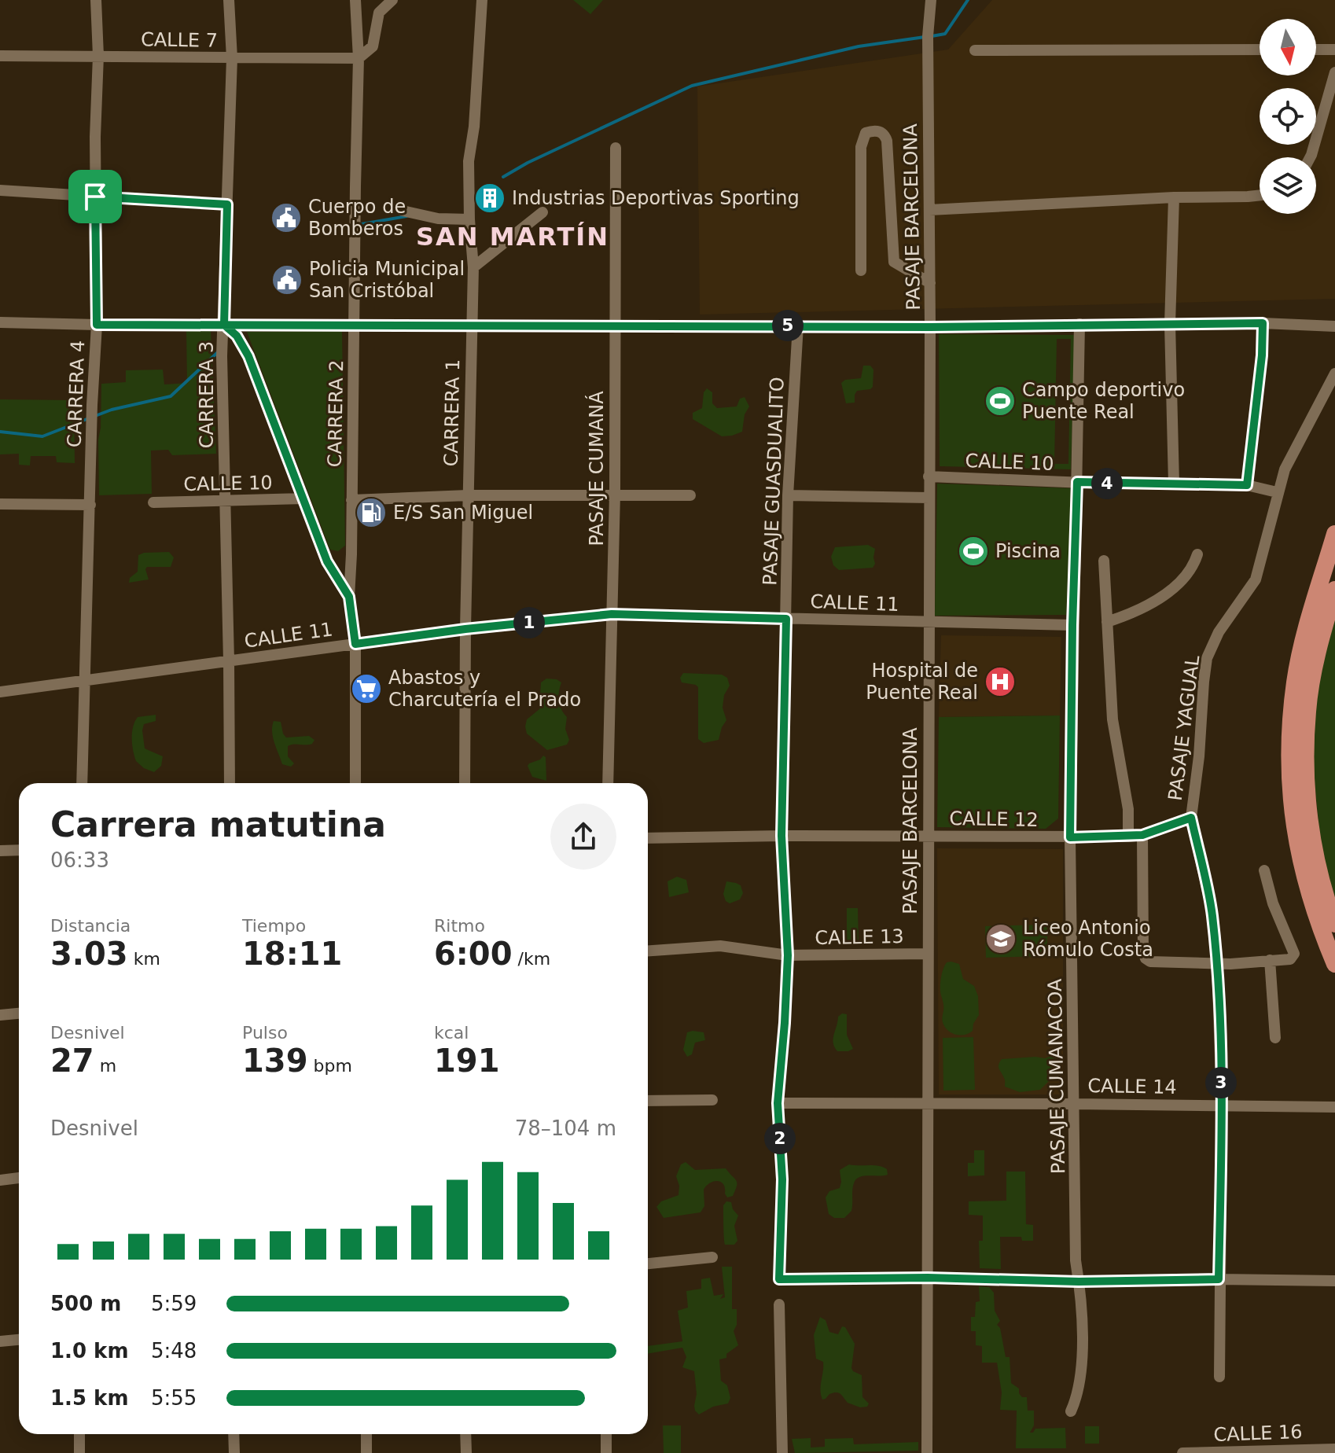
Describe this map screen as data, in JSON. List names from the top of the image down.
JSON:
{
  "streets": {
    "street": [
      "CALLE 7",
      "PASAJE BARCELONA",
      "CARRERA 4",
      "CARRERA 3",
      "CARRERA 1",
      "CARRERA 2",
      "CALLE 10",
      "PASAJE CUMANÁ",
      "PASAJE GUASDUALITO",
      "CALLE 11",
      "PASAJE YAGUAL",
      "CALLE 12",
      "CALLE 13",
      "PASAJE CUMANACOA",
      "CALLE 14",
      "CALLE 16"
    ]
  },
  "crossings": [
    ["CALLE 7", "CARRERA 4"],
    ["CALLE 7", "CARRERA 3"],
    ["CALLE 7", "CARRERA 2"],
    ["PASAJE BARCELONA", "CALLE 10"],
    ["PASAJE BARCELONA", "PASAJE GUASDUALITO"],
    ["PASAJE BARCELONA", "CALLE 11"],
    ["PASAJE BARCELONA", "CALLE 12"],
    ["PASAJE BARCELONA", "CALLE 13"],
    ["PASAJE BARCELONA", "CALLE 14"],
    ["CARRERA 4", "CALLE 11"],
    ["CARRERA 3", "CALLE 10"],
    ["CARRERA 3", "CALLE 11"],
    ["CARRERA 1", "CALLE 11"],
    ["CARRERA 2", "CALLE 11"],
    ["CALLE 10", "PASAJE YAGUAL"],
    ["CALLE 10", "PASAJE CUMANACOA"],
    ["PASAJE CUMANÁ", "CALLE 11"],
    ["PASAJE GUASDUALITO", "CALLE 11"],
    ["PASAJE GUASDUALITO", "CALLE 12"],
    ["PASAJE GUASDUALITO", "CALLE 13"],
    ["PASAJE GUASDUALITO", "CALLE 14"],
    ["CALLE 11", "PASAJE CUMANACOA"],
    ["PASAJE YAGUAL", "CALLE 12"],
    ["PASAJE YAGUAL", "CALLE 14"],
    ["CALLE 12", "PASAJE CUMANACOA"],
    ["PASAJE CUMANACOA", "CALLE 14"]
  ],
  "districts": ["SAN MARTÍN"],
  "places": {
    "building": ["Industrias Deportivas Sporting"],
    "public building": ["Cuerpo de Bomberos", "Policia Municipal San Cristóbal"],
    "sports": ["Campo deportivo Puente Real", "Piscina"],
    "fuel station": ["E/S San Miguel"],
    "hospital": ["Hospital de Puente Real"],
    "supermarket": ["Abastos y Charcutería el Prado"],
    "school or university": ["Liceo Antonio Rómulo Costa"]
  },
  "north": "bottom",
  "page": {
    "pins": [
      "5",
      "4",
      "1",
      "3",
      "2"
    ],
    "heading": ["Carrera matutina", "06:33"],
    "stats": [
      ["Distancia", "3.03 km"],
      ["Tiempo", "18:11"],
      ["Ritmo", "6:00 /km"],
      ["Desnivel", "27 m"],
      ["Pulso", "139 bpm"],
      ["kcal", "191"]
    ],
    "chart": ["Desnivel", "78–104 m"],
    "list": [
      {
        "name": "500 m",
        "note": "5:59"
      },
      {
        "name": "1.0 km",
        "note": "5:48"
      },
      {
        "name": "1.5 km",
        "note": "5:55"
      }
    ]
  }
}
